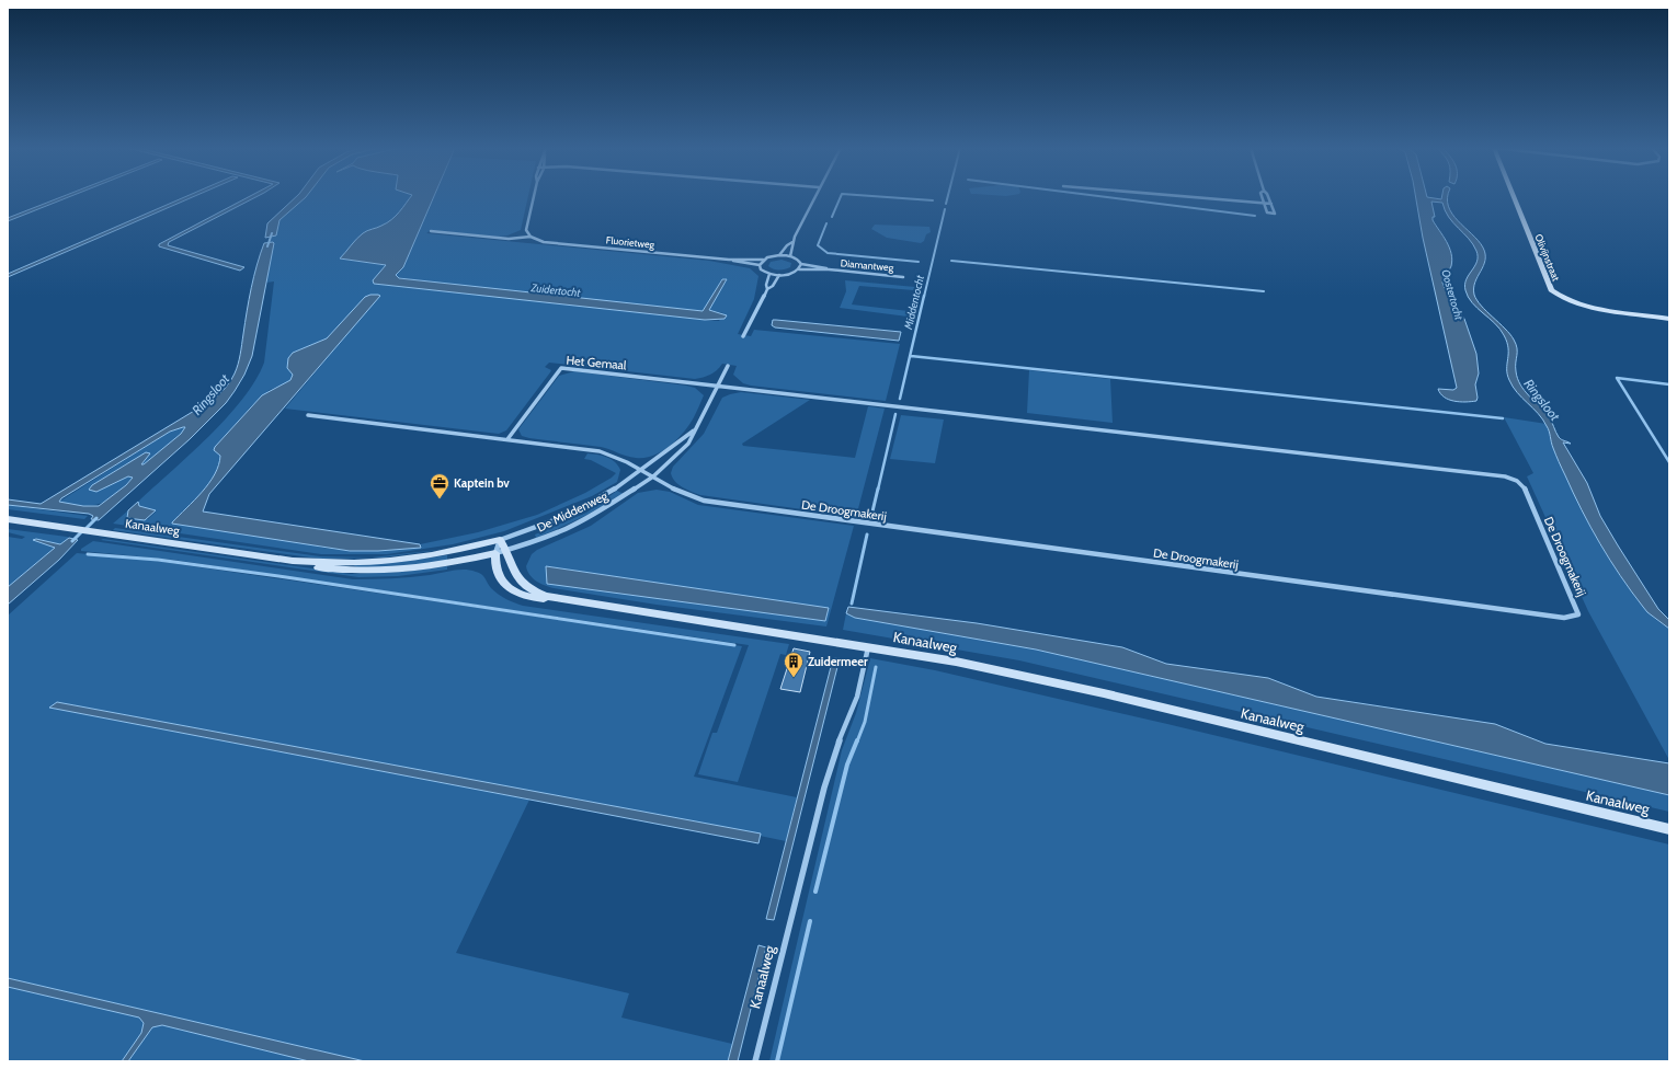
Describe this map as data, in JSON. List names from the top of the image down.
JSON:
{
  "streets": {
    "street": [
      "Fluorietweg",
      "Olivijnstraat",
      "Diamantweg",
      "Het Gemaal",
      "De Droogmakerij",
      "De Middenweg",
      "Kanaalweg"
    ]
  },
  "crossings": [
    ["Het Gemaal", "De Droogmakerij"],
    ["Het Gemaal", "De Middenweg"],
    ["De Droogmakerij", "De Middenweg"],
    ["De Middenweg", "Kanaalweg"]
  ],
  "water": [
    "Zuidertocht",
    "Oostertocht",
    "Middentocht",
    "Ringsloot"
  ],
  "places": {
    "office": ["Kaptein bv"],
    "building": ["Zuidermeer"]
  }
}
